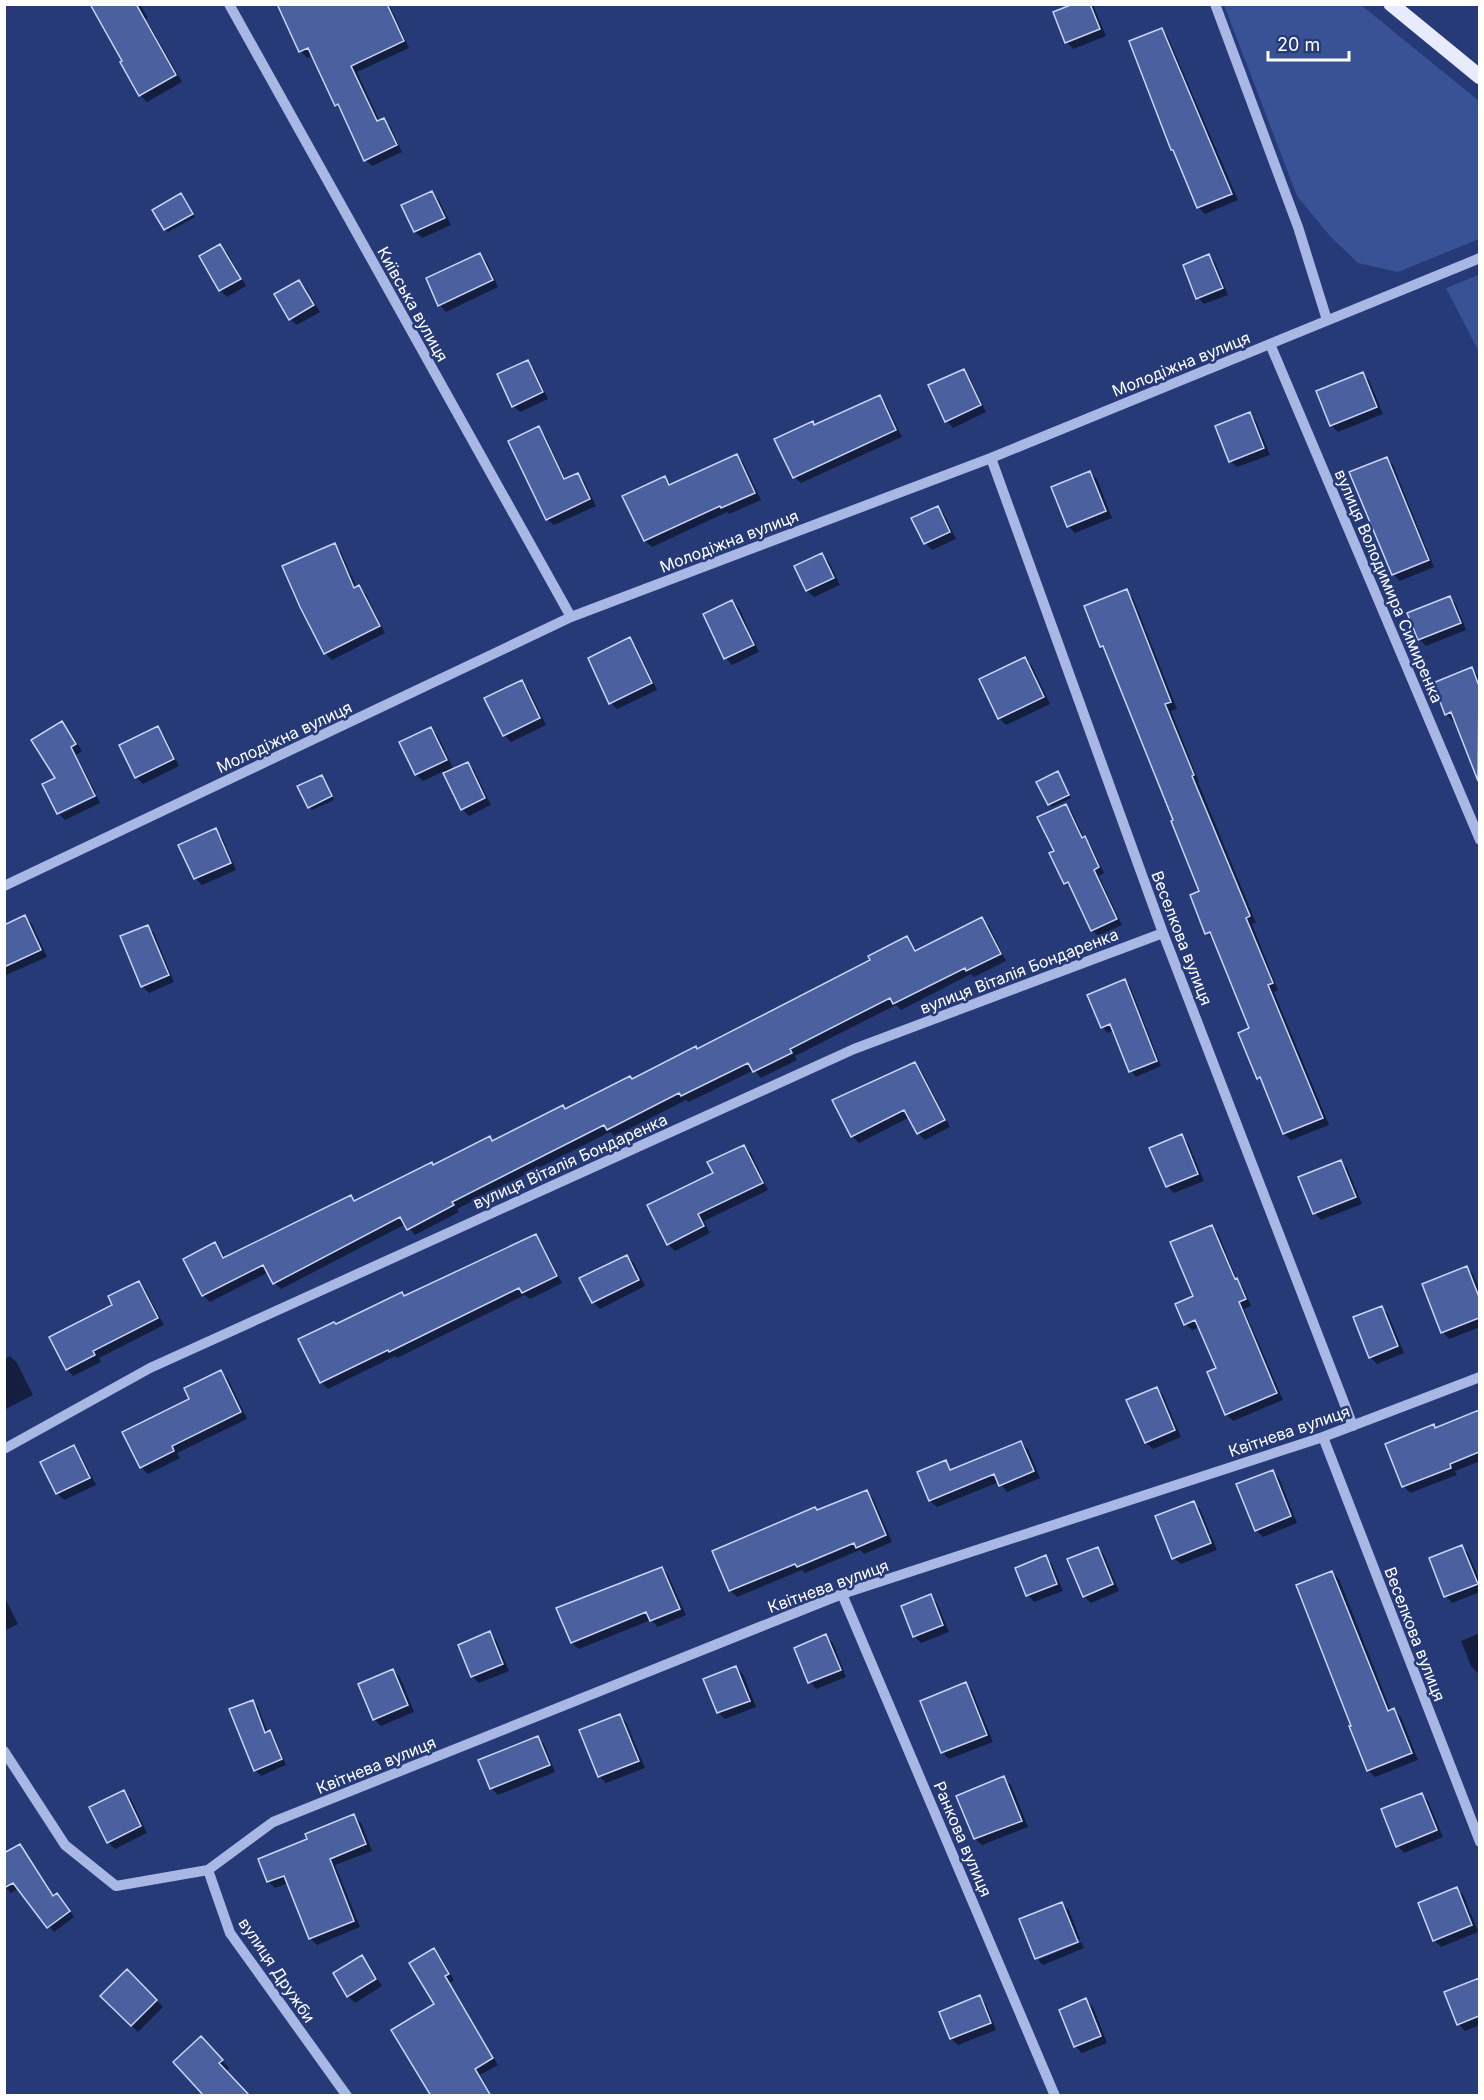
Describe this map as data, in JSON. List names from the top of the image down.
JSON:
{
  "streets": {
    "street": [
      "Київська вулиця",
      "Молодіжна вулиця",
      "вулиця Володимира Симиренка",
      "Веселкова вулиця",
      "вулиця Віталія Бондаренка",
      "Квітнева вулиця",
      "Ранкова вулиця",
      "вулиця Дружби"
    ]
  },
  "crossings": [
    ["Київська вулиця", "Молодіжна вулиця"],
    ["Молодіжна вулиця", "вулиця Володимира Симиренка"],
    ["Молодіжна вулиця", "Веселкова вулиця"],
    ["Веселкова вулиця", "вулиця Віталія Бондаренка"],
    ["Веселкова вулиця", "Квітнева вулиця"],
    ["Квітнева вулиця", "Ранкова вулиця"],
    ["Квітнева вулиця", "вулиця Дружби"]
  ],
  "scale_bar": "20 m"
}
